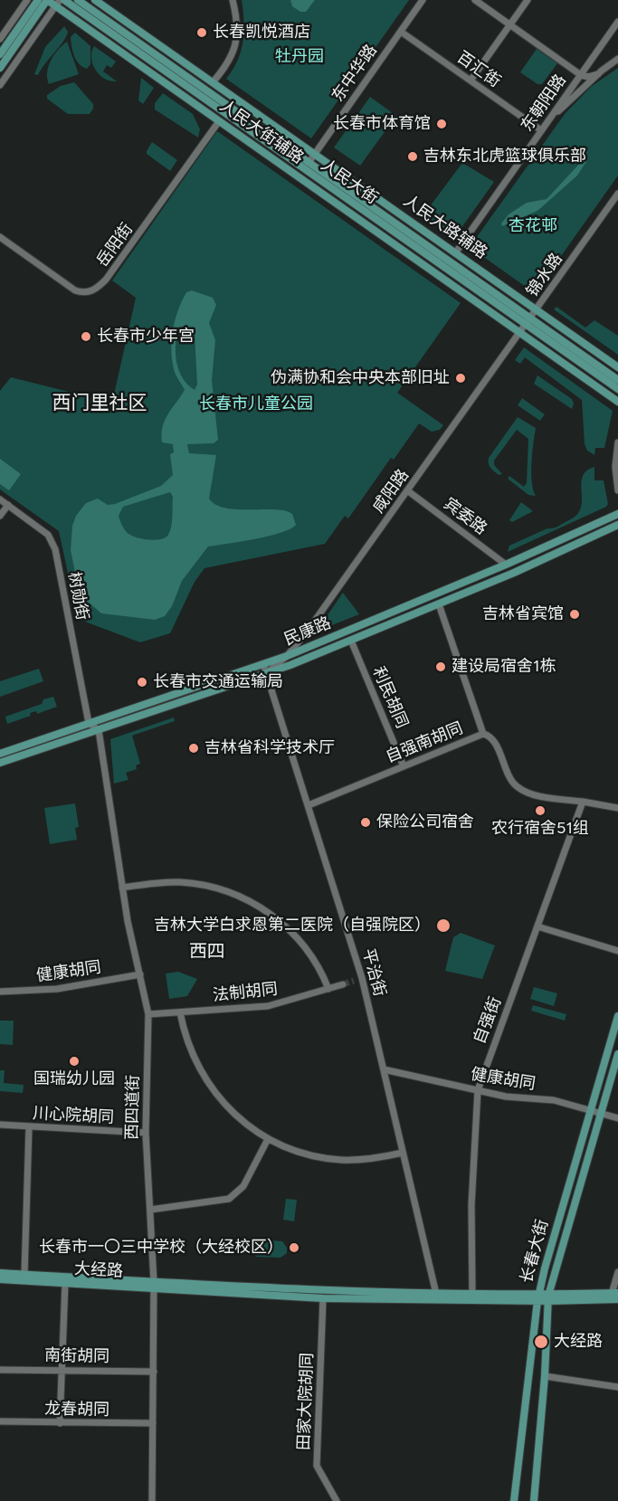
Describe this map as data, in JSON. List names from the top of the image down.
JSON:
{
  "streets": {
    "main road": [
      "人民大街辅路",
      "人民大街",
      "人民大路辅路",
      "民康路",
      "长春大街",
      "大经路"
    ],
    "street": [
      "百汇街",
      "东中华路",
      "东朝阳路",
      "岳阳街",
      "锦水路",
      "咸阳路",
      "宾委路",
      "树勋街",
      "利民胡同",
      "自强南胡同",
      "健康胡同",
      "平治街",
      "法制胡同",
      "自强街",
      "西四道街",
      "川心院胡同",
      "南街胡同",
      "田家大院胡同",
      "龙春胡同"
    ]
  },
  "crossings": [
    ["百汇街", "东中华路"],
    ["百汇街", "东朝阳路"],
    ["东中华路", "人民大街"],
    ["东中华路", "人民大路辅路"],
    ["东朝阳路", "人民大路辅路"],
    ["人民大街辅路", "岳阳街"],
    ["人民大街辅路", "咸阳路"],
    ["人民大街", "锦水路"],
    ["人民大街", "咸阳路"],
    ["人民大路辅路", "锦水路"],
    ["锦水路", "咸阳路"],
    ["咸阳路", "宾委路"],
    ["咸阳路", "民康路"],
    ["咸阳路", "平治街"],
    ["宾委路", "民康路"],
    ["树勋街", "民康路"],
    ["民康路", "利民胡同"],
    ["民康路", "自强南胡同"],
    ["民康路", "平治街"],
    ["民康路", "西四道街"],
    ["利民胡同", "自强南胡同"],
    ["自强南胡同", "平治街"],
    ["健康胡同", "平治街"],
    ["健康胡同", "自强街"],
    ["健康胡同", "西四道街"],
    ["健康胡同", "长春大街"],
    ["平治街", "大经路"],
    ["法制胡同", "西四道街"],
    ["自强街", "大经路"],
    ["西四道街", "川心院胡同"],
    ["西四道街", "大经路"],
    ["西四道街", "南街胡同"],
    ["西四道街", "龙春胡同"],
    ["长春大街", "大经路"],
    ["大经路", "田家大院胡同"]
  ],
  "districts": ["西门里社区", "西四"],
  "parks": ["牡丹园", "杏花邨", "长春市儿童公园"],
  "places": [
    "长春凯悦酒店",
    "长春市体育馆",
    "吉林东北虎篮球俱乐部",
    "长春市少年宫",
    "伪满协和会中央本部旧址",
    "吉林省宾馆",
    "建设局宿舍1栋",
    "长春市交通运输局",
    "吉林省科学技术厅",
    "农行宿舍51组",
    "保险公司宿舍",
    "吉林大学白求恩第二医院（自强院区）",
    "国瑞幼儿园",
    "长春市一〇三中学校（大经校区）",
    "大经路"
  ]
}
